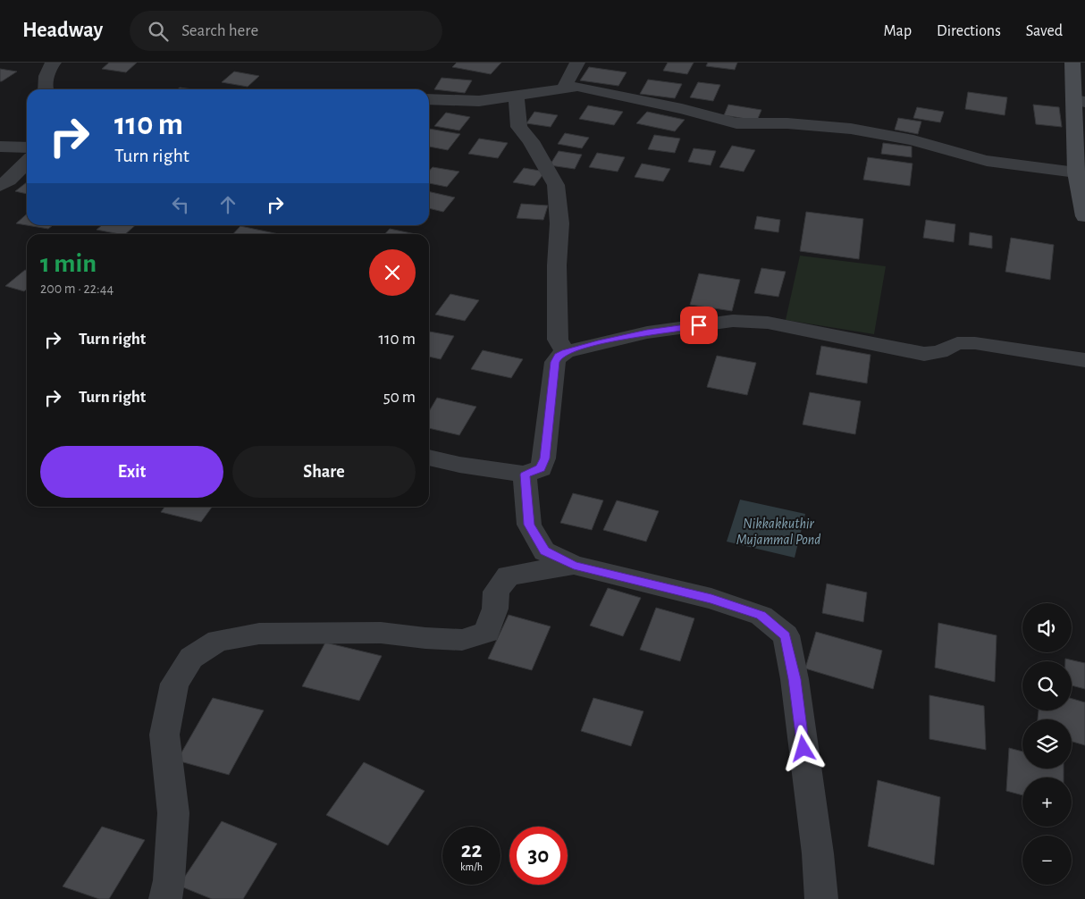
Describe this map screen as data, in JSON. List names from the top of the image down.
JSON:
{
  "water": ["Nikkakkuthir Mujammal Pond"],
  "page": {
    "header": "Headway",
    "search": "Search here",
    "nav": ["Map", "Directions", "Saved"],
    "turn": ["110 m", "Turn right"],
    "heading": ["1 min", "200 m · 22:44"],
    "list": [
      {
        "name": "Turn right",
        "value": "110 m"
      },
      {
        "name": "Turn right",
        "value": "50 m"
      }
    ],
    "buttons": ["Exit", "Share"],
    "map_buttons": ["+", "−"],
    "speed": "22 km/h",
    "limit": "30"
  }
}
